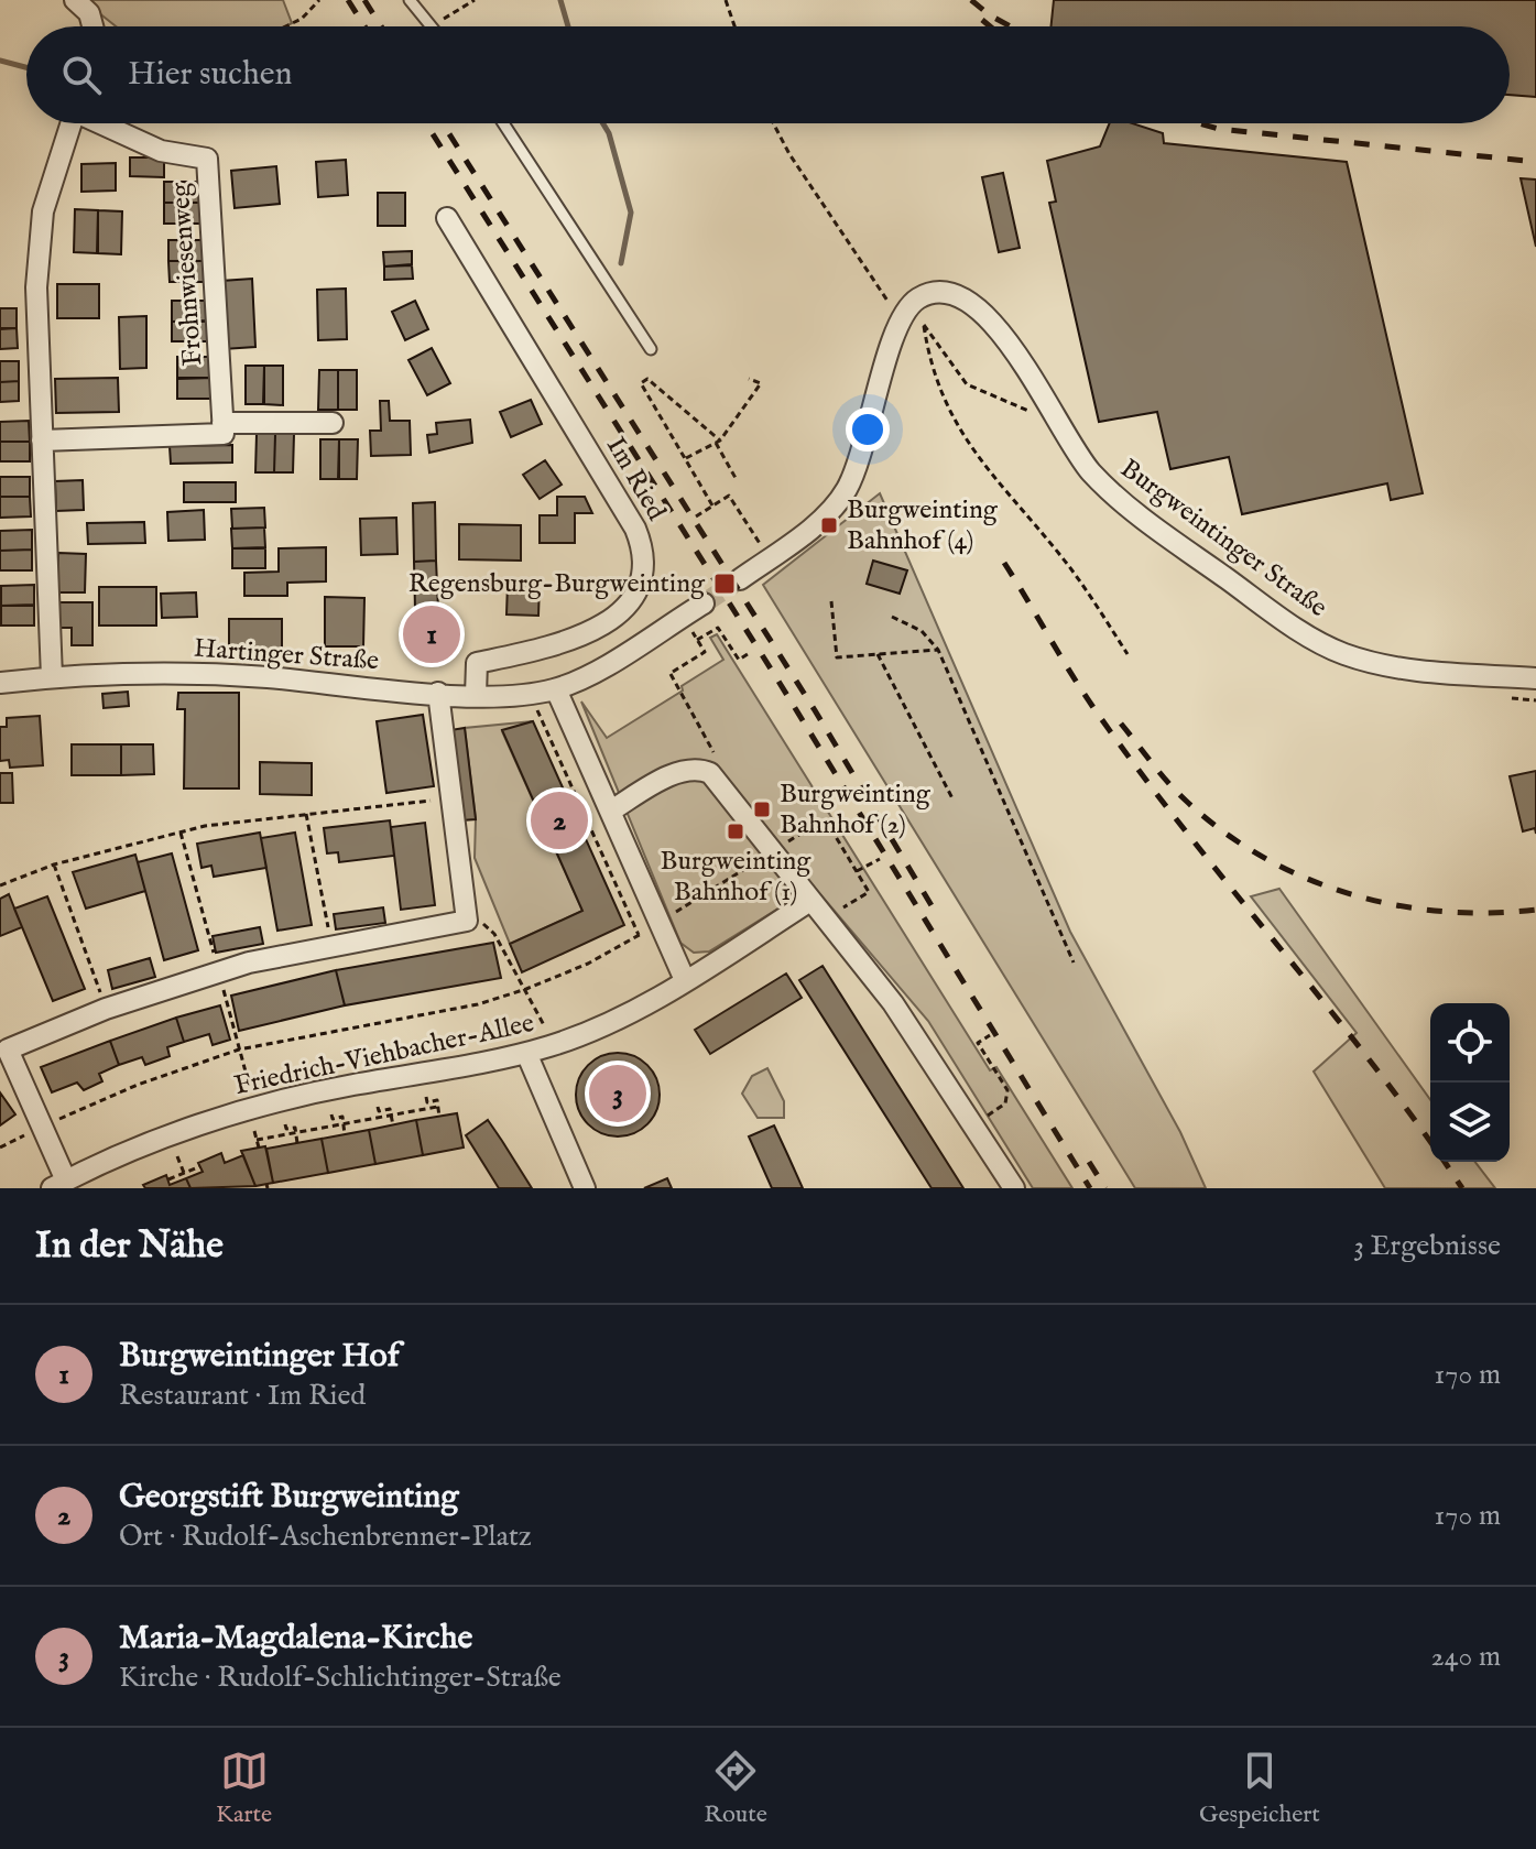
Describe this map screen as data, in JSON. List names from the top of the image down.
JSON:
{
  "streets": {
    "street": [
      "Frohnwiesenweg",
      "Im Ried",
      "Burgweintinger Straße",
      "Hartinger Straße",
      "Friedrich-Viehbacher-Allee"
    ]
  },
  "crossings": [
    ["Im Ried", "Hartinger Straße"]
  ],
  "places": {
    "transit": [
      "Burgweinting Bahnhof (4)",
      "Regensburg-Burgweinting",
      "Burgweinting Bahnhof (2)",
      "Burgweinting Bahnhof (1)"
    ]
  },
  "page": {
    "search": "Hier suchen",
    "pins": ["1", "2", "3"],
    "heading": ["In der Nähe", "3 Ergebnisse"],
    "list": [
      {
        "mark": "1",
        "name": "Burgweintinger Hof",
        "note": "Restaurant · Im Ried",
        "value": "170 m"
      },
      {
        "mark": "2",
        "name": "Georgstift Burgweinting",
        "note": "Ort · Rudolf-Aschenbrenner-Platz",
        "value": "170 m"
      },
      {
        "mark": "3",
        "name": "Maria-Magdalena-Kirche",
        "note": "Kirche · Rudolf-Schlichtinger-Straße",
        "value": "240 m"
      }
    ],
    "nav": ["Karte", "Route", "Gespeichert"]
  }
}
